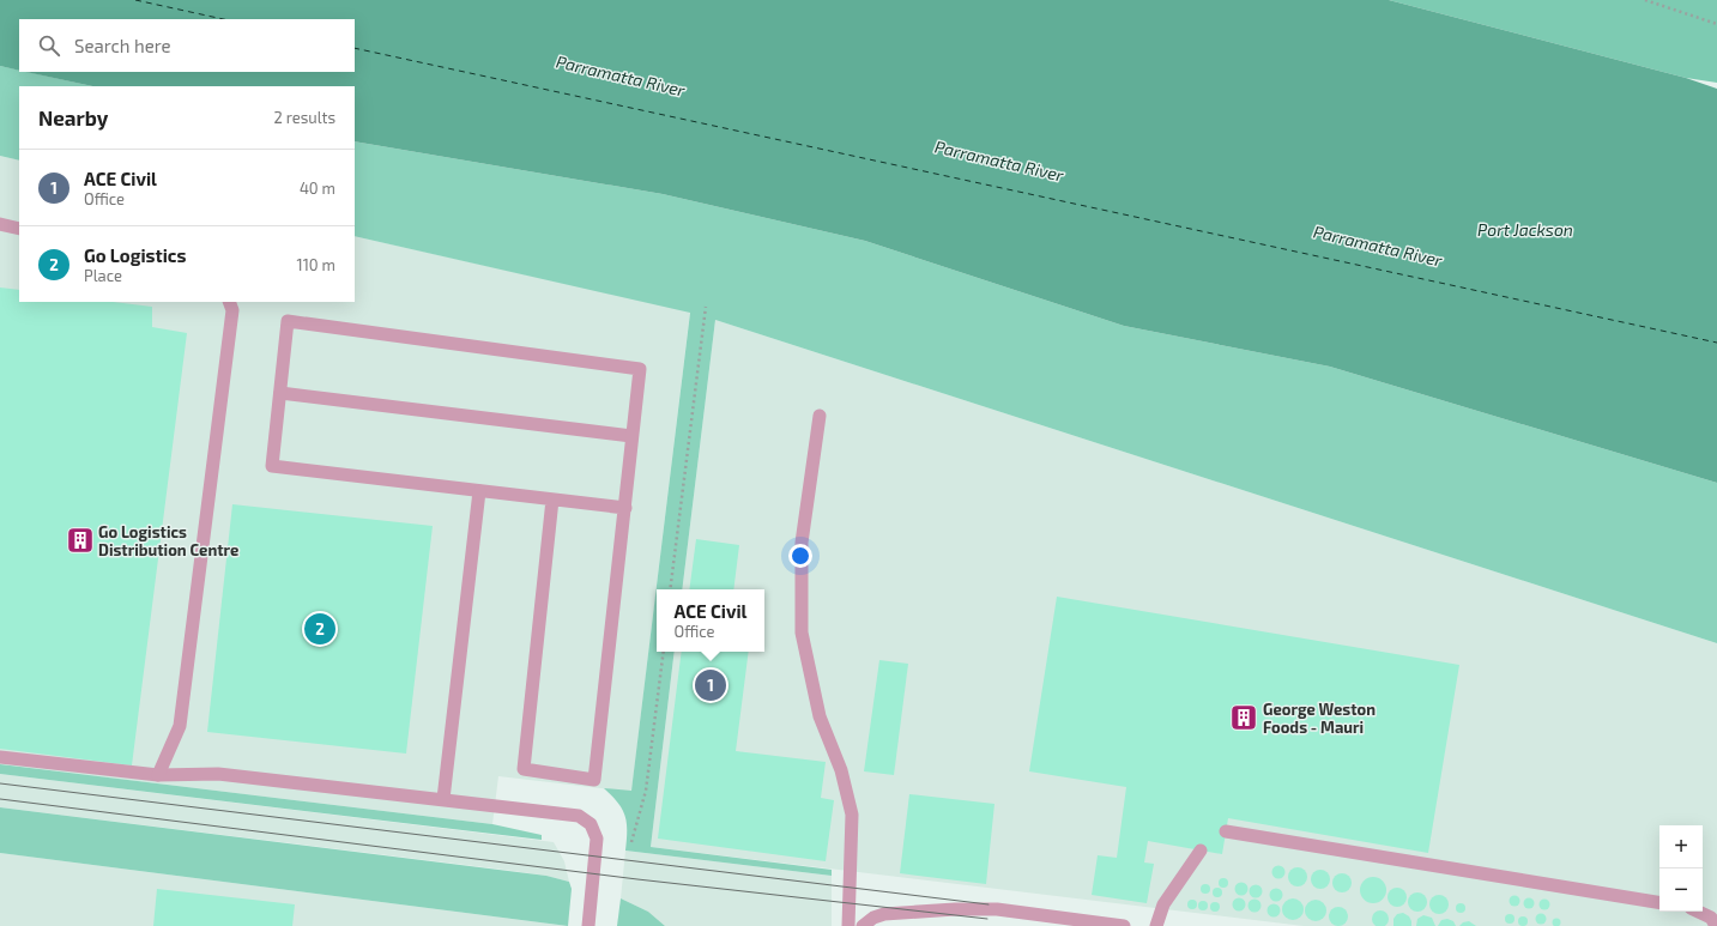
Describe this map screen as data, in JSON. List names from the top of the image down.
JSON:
{
  "water": ["Parramatta River", "Port Jackson"],
  "places": {
    "building": ["Go Logistics Distribution Centre", "George Weston Foods - Mauri"]
  },
  "page": {
    "search": "Search here",
    "heading": ["Nearby", "2 results"],
    "list": [
      {
        "mark": "1",
        "name": "ACE Civil",
        "note": "Office",
        "value": "40 m"
      },
      {
        "mark": "2",
        "name": "Go Logistics",
        "note": "Place",
        "value": "110 m"
      }
    ],
    "popup": ["ACE Civil", "Office"],
    "pins": ["2", "1"],
    "map_buttons": ["+", "−"]
  }
}
